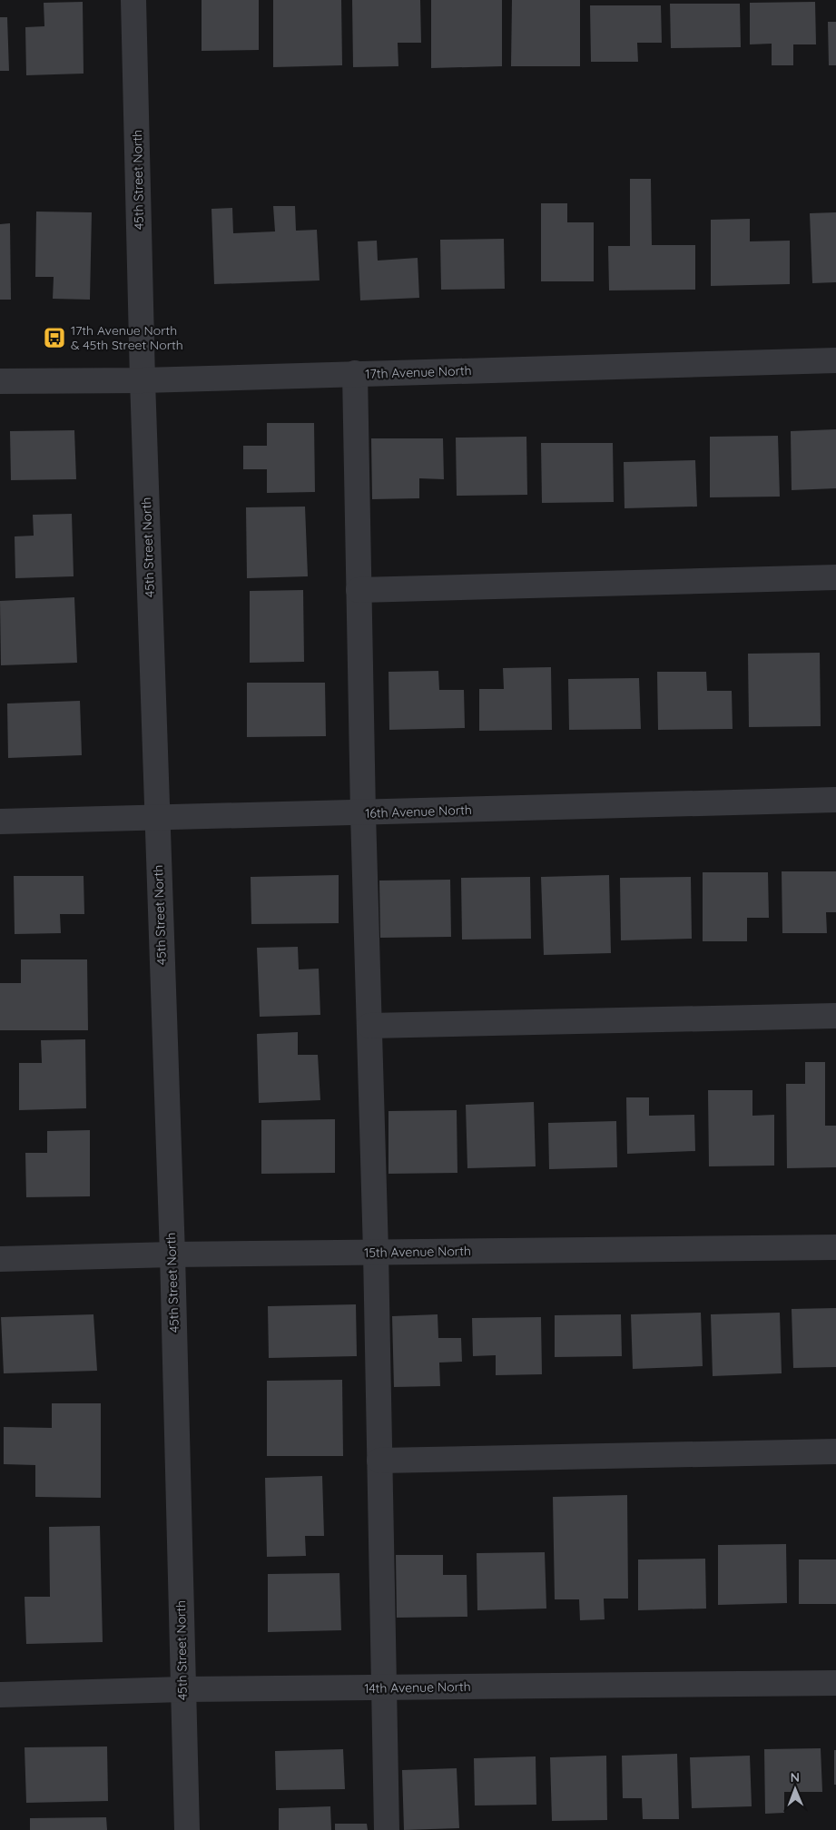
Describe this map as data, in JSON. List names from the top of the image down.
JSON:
{
  "streets": {
    "street": [
      "45th Street North",
      "17th Avenue North",
      "16th Avenue North",
      "15th Avenue North",
      "14th Avenue North"
    ]
  },
  "crossings": [
    ["45th Street North", "17th Avenue North"],
    ["45th Street North", "16th Avenue North"],
    ["45th Street North", "15th Avenue North"],
    ["45th Street North", "14th Avenue North"]
  ],
  "places": {
    "bus stop": ["17th Avenue North & 45th Street North"]
  },
  "north": "top"
}
